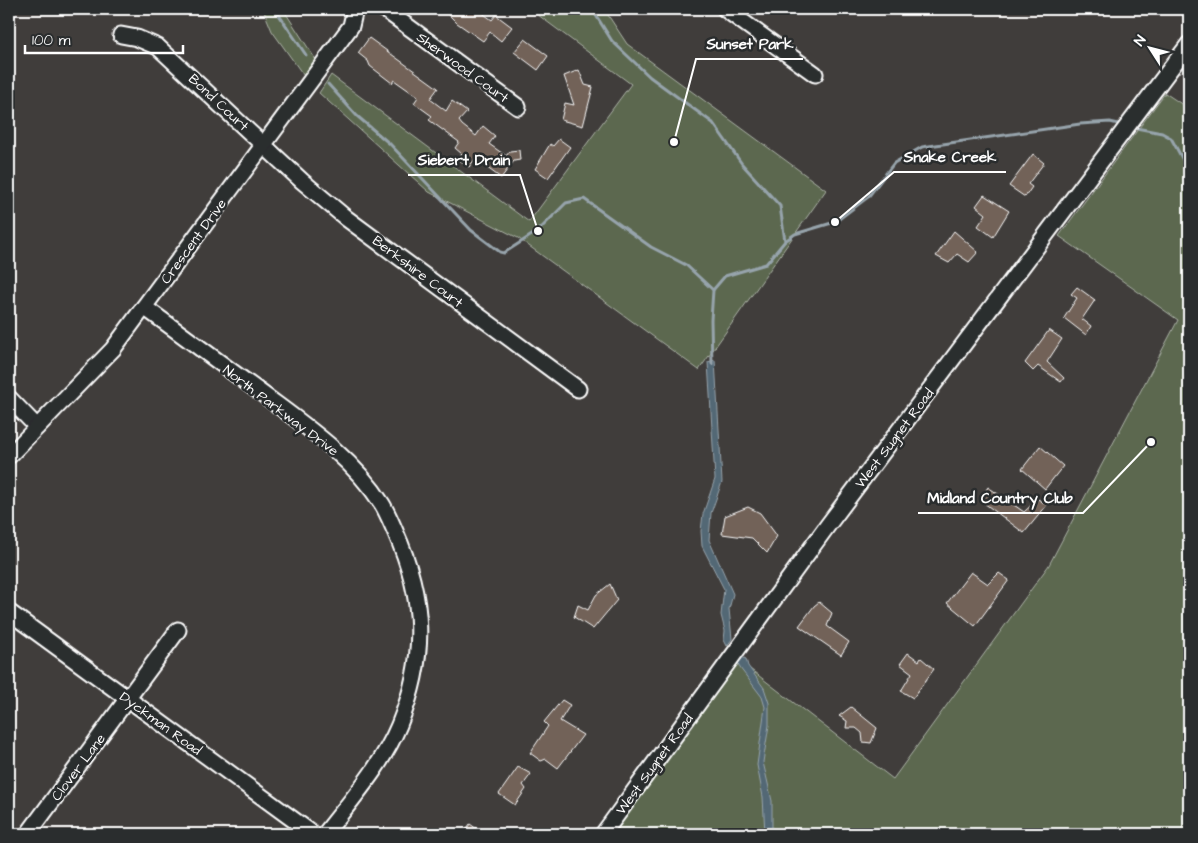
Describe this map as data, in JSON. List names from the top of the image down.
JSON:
{
  "streets": {
    "street": [
      "Sherwood Court",
      "Bond Court",
      "Crescent Drive",
      "Berkshire Court",
      "North Parkway Drive",
      "West Sugnet Road",
      "Dyckman Road",
      "Clover Lane"
    ]
  },
  "crossings": [
    ["Bond Court", "Crescent Drive"],
    ["Bond Court", "Berkshire Court"],
    ["Crescent Drive", "Berkshire Court"],
    ["Crescent Drive", "North Parkway Drive"],
    ["Dyckman Road", "Clover Lane"]
  ],
  "places": [
    "Sunset Park",
    "Snake Creek",
    "Siebert Drain",
    "Midland Country Club"
  ],
  "scale_bar": "100 m",
  "north": "top left"
}
